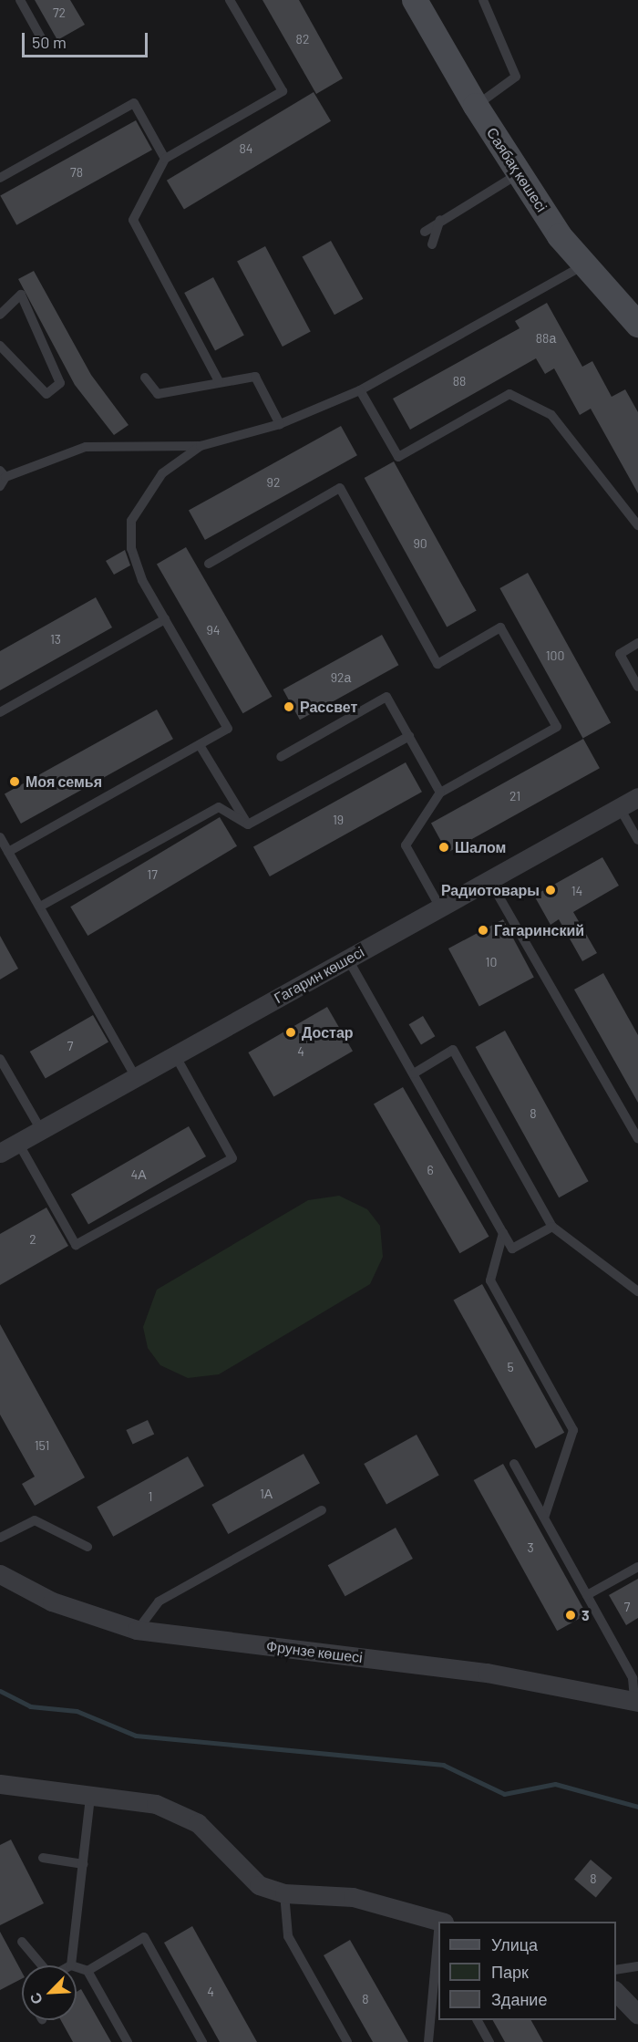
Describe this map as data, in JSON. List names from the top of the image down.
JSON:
{
  "streets": {
    "street": ["Саябақ көшесі", "Гагарин көшесі", "Фрунзе көшесі"]
  },
  "places": [
    "Рассвет",
    "Моя семья",
    "Шалом",
    "Радиотовары",
    "Гагаринский",
    "Достар",
    "3"
  ],
  "house_numbers": [
    "72",
    "82",
    "84",
    "78",
    "88а",
    "88",
    "92",
    "90",
    "94",
    "13",
    "100",
    "92а",
    "21",
    "19",
    "17",
    "14",
    "10",
    "7",
    "4",
    "8",
    "6",
    "4А",
    "2",
    "5",
    "151",
    "1А",
    "1",
    "3",
    "7",
    "8",
    "4",
    "8"
  ],
  "legend": ["Улица", "Парк", "Здание"],
  "scale_bar": "50 m",
  "north": "bottom left"
}
